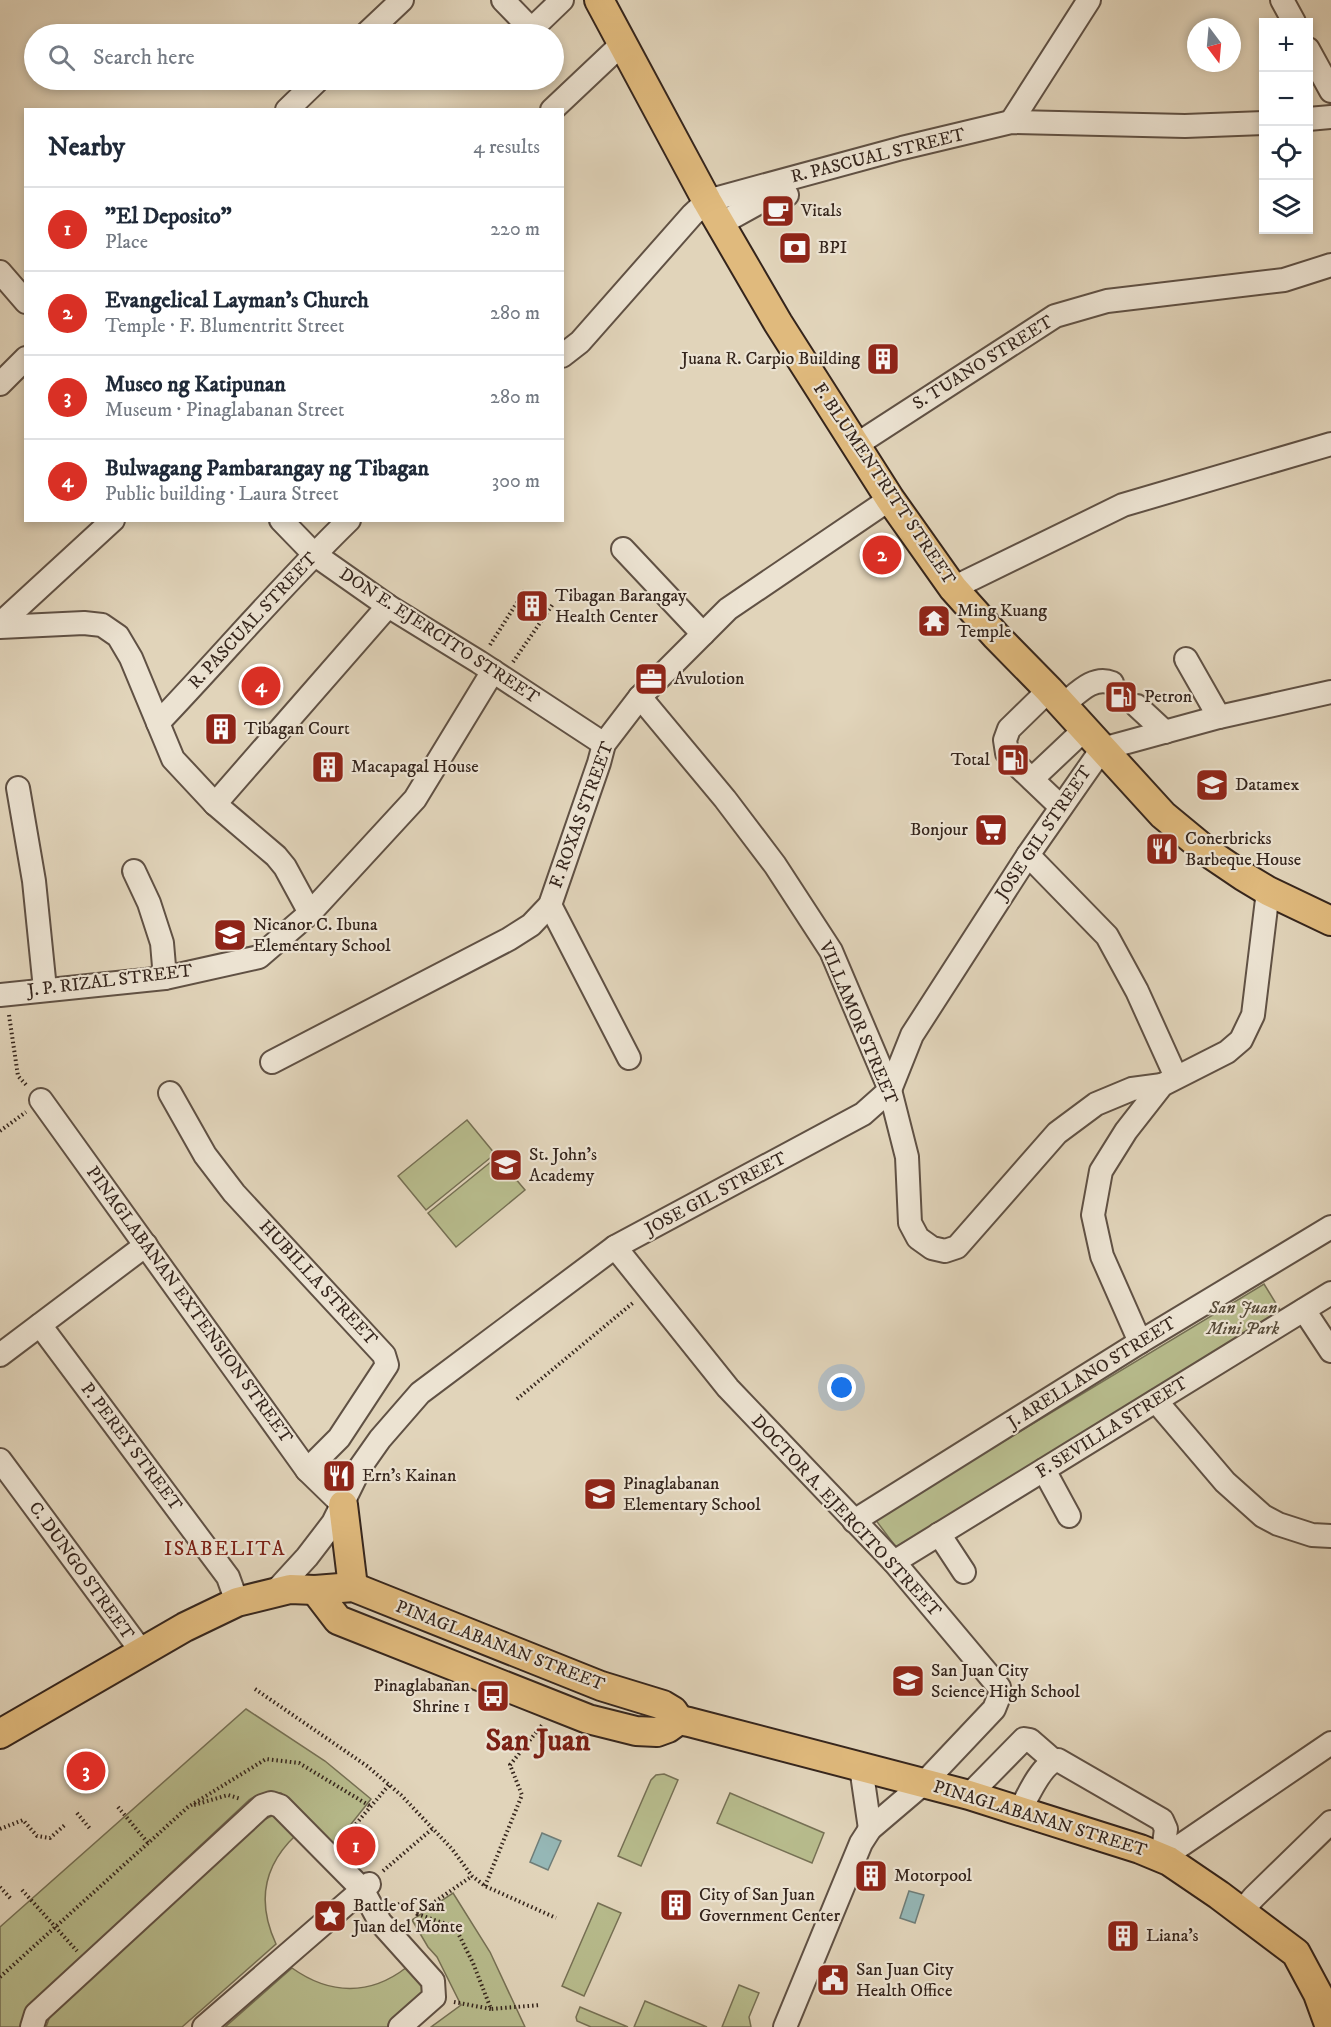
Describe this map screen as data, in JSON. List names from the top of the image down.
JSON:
{
  "streets": {
    "main road": ["F. BLUMENTRITT STREET", "PINAGLABANAN STREET"],
    "street": [
      "R. PASCUAL STREET",
      "S. TUANO STREET",
      "DON E. EJERCITO STREET",
      "F. ROXAS STREET",
      "JOSE GIL STREET",
      "J. P. RIZAL STREET",
      "VILLAMOR STREET",
      "HUBILLA STREET",
      "PINAGLABANAN EXTENSION STREET",
      "J. ARELLANO STREET",
      "F. SEVILLA STREET",
      "P. PEREY STREET",
      "DOCTOR A. EJERCITO STREET",
      "C. DUNGO STREET"
    ]
  },
  "crossings": [
    ["R. PASCUAL STREET", "F. BLUMENTRITT STREET"],
    ["R. PASCUAL STREET", "DON E. EJERCITO STREET"],
    ["S. TUANO STREET", "F. BLUMENTRITT STREET"],
    ["F. BLUMENTRITT STREET", "F. ROXAS STREET"],
    ["F. BLUMENTRITT STREET", "JOSE GIL STREET"],
    ["DON E. EJERCITO STREET", "F. ROXAS STREET"],
    ["DON E. EJERCITO STREET", "J. P. RIZAL STREET"],
    ["F. ROXAS STREET", "VILLAMOR STREET"],
    ["JOSE GIL STREET", "VILLAMOR STREET"],
    ["JOSE GIL STREET", "PINAGLABANAN EXTENSION STREET"],
    ["JOSE GIL STREET", "DOCTOR A. EJERCITO STREET"],
    ["JOSE GIL STREET", "PINAGLABANAN STREET"],
    ["HUBILLA STREET", "PINAGLABANAN EXTENSION STREET"],
    ["J. ARELLANO STREET", "DOCTOR A. EJERCITO STREET"],
    ["F. SEVILLA STREET", "DOCTOR A. EJERCITO STREET"],
    ["P. PEREY STREET", "PINAGLABANAN STREET"],
    ["DOCTOR A. EJERCITO STREET", "PINAGLABANAN STREET"],
    ["C. DUNGO STREET", "PINAGLABANAN STREET"]
  ],
  "districts": ["ISABELITA", "San Juan"],
  "parks": ["San Juan Mini Park"],
  "places": {
    "cafe": ["Vitals"],
    "bank": ["BPI"],
    "building": [
      "Juana R. Carpio Building",
      "Tibagan Barangay Health Center",
      "Tibagan Court",
      "Macapagal House",
      "Motorpool",
      "City of San Juan Government Center",
      "Liana's"
    ],
    "temple": ["Ming Kuang Temple"],
    "office": ["Avulotion"],
    "fuel station": ["Petron", "Total"],
    "school or university": [
      "Datamex",
      "Nicanor C. Ibuna Elementary School",
      "St. John's Academy",
      "Pinaglabanan Elementary School",
      "San Juan City Science High School"
    ],
    "supermarket": ["Bonjour"],
    "restaurant": ["Conerbricks Barbeque House", "Ern's Kainan"],
    "bus stop": ["Pinaglabanan Shrine 1"],
    "place": ["Battle of San Juan del Monte"],
    "public building": ["San Juan City Health Office"]
  },
  "north": "bottom",
  "page": {
    "map_buttons": ["+", "−"],
    "search": "Search here",
    "heading": ["Nearby", "4 results"],
    "list": [
      {
        "mark": "1",
        "name": "\"El Deposito\"",
        "note": "Place",
        "value": "220 m"
      },
      {
        "mark": "2",
        "name": "Evangelical Layman’s Church",
        "note": "Temple · F. Blumentritt Street",
        "value": "280 m"
      },
      {
        "mark": "3",
        "name": "Museo ng Katipunan",
        "note": "Museum · Pinaglabanan Street",
        "value": "280 m"
      },
      {
        "mark": "4",
        "name": "Bulwagang Pambarangay ng Tibagan",
        "note": "Public building · Laura Street",
        "value": "300 m"
      }
    ],
    "pins": [
      "2",
      "4",
      "3",
      "1"
    ]
  }
}
